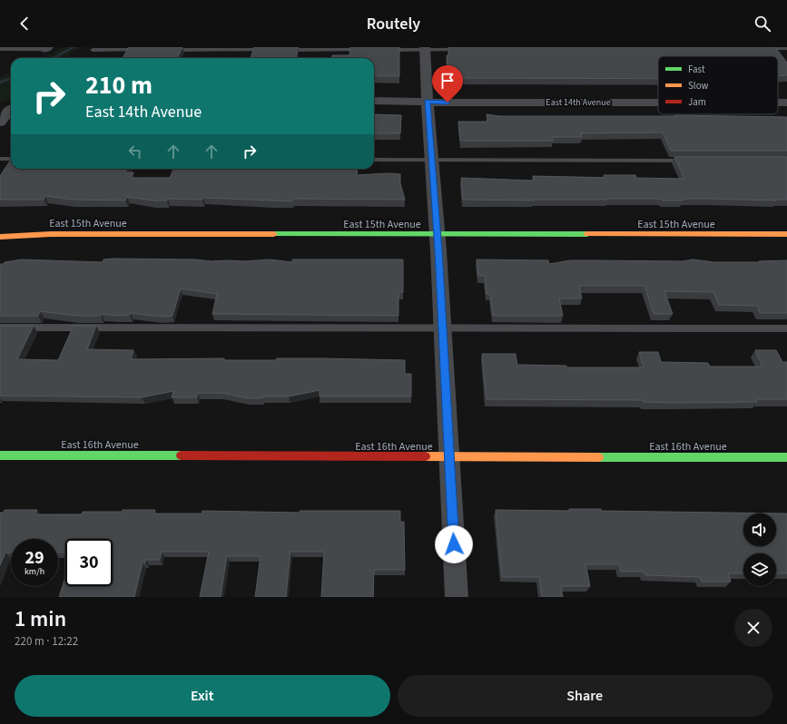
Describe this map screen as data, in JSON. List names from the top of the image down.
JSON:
{
  "streets": {
    "street": ["East 14th Avenue", "East 15th Avenue", "East 16th Avenue"]
  },
  "legend": ["Fast", "Slow", "Jam"],
  "page": {
    "header": "Routely",
    "turn": ["210 m", "East 14th Avenue"],
    "speed": "29 km/h",
    "limit": "30",
    "heading": ["1 min", "220 m · 12:22"],
    "buttons": ["Exit", "Share"]
  }
}
